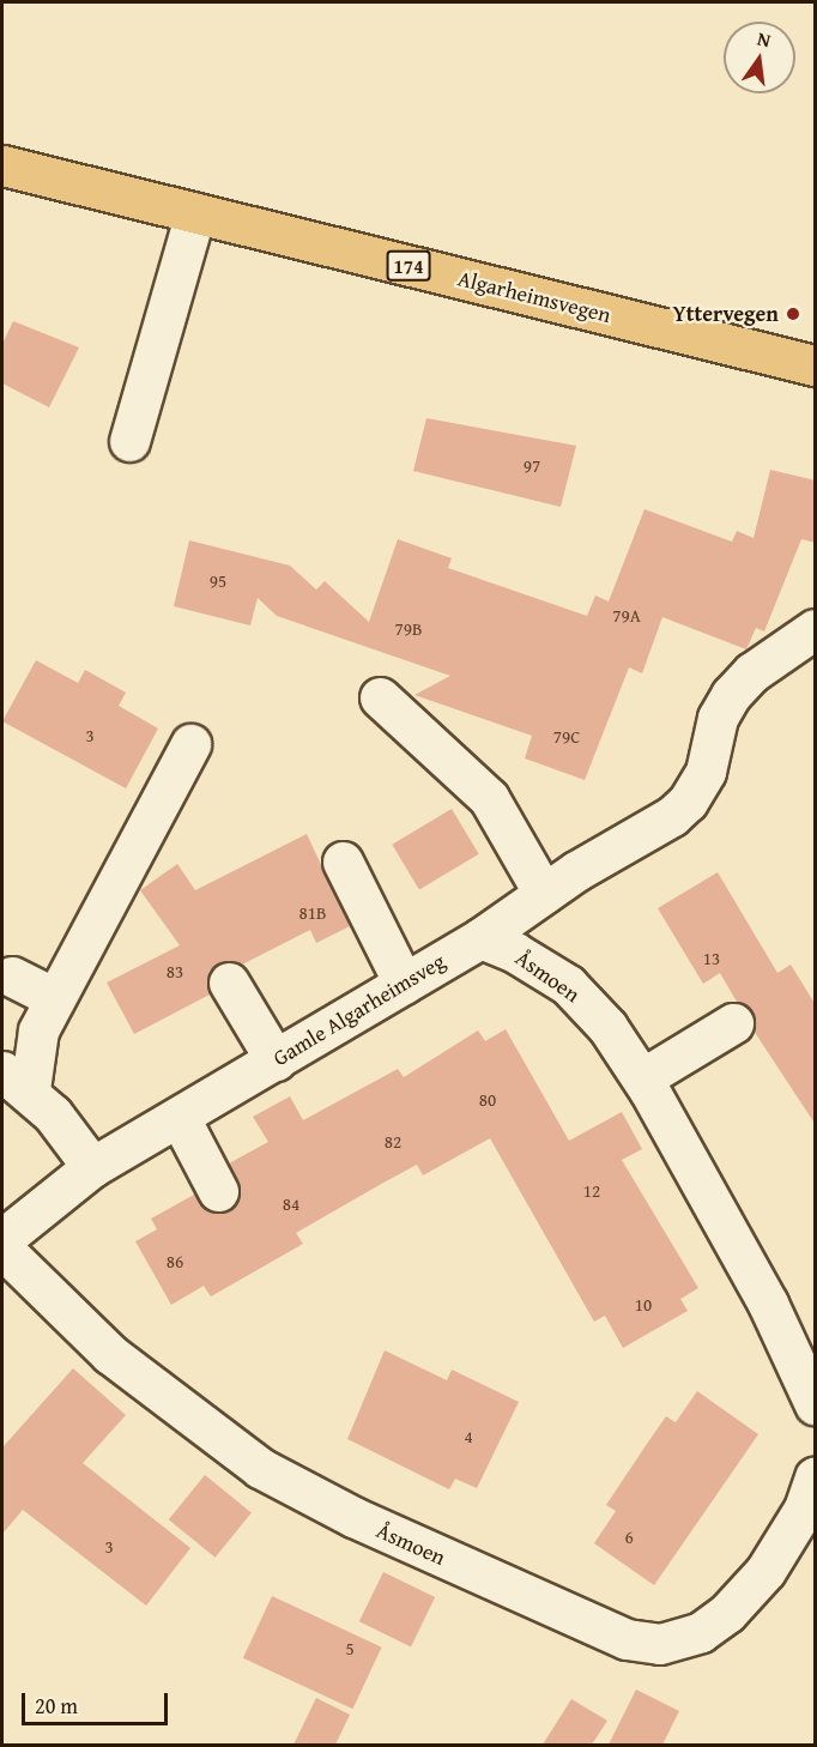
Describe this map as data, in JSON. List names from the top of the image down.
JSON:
{
  "streets": {
    "main road": ["174", "Algarheimsvegen"],
    "street": ["Åsmoen", "Gamle Algarheimsveg"]
  },
  "crossings": [
    ["Åsmoen", "Gamle Algarheimsveg"]
  ],
  "places": ["Yttervegen"],
  "house_numbers": [
    "97",
    "95",
    "79A",
    "79B",
    "3",
    "79C",
    "81B",
    "13",
    "83",
    "80",
    "82",
    "12",
    "84",
    "86",
    "10",
    "4",
    "6",
    "3",
    "5"
  ],
  "scale_bar": "20 m",
  "north": "top"
}
